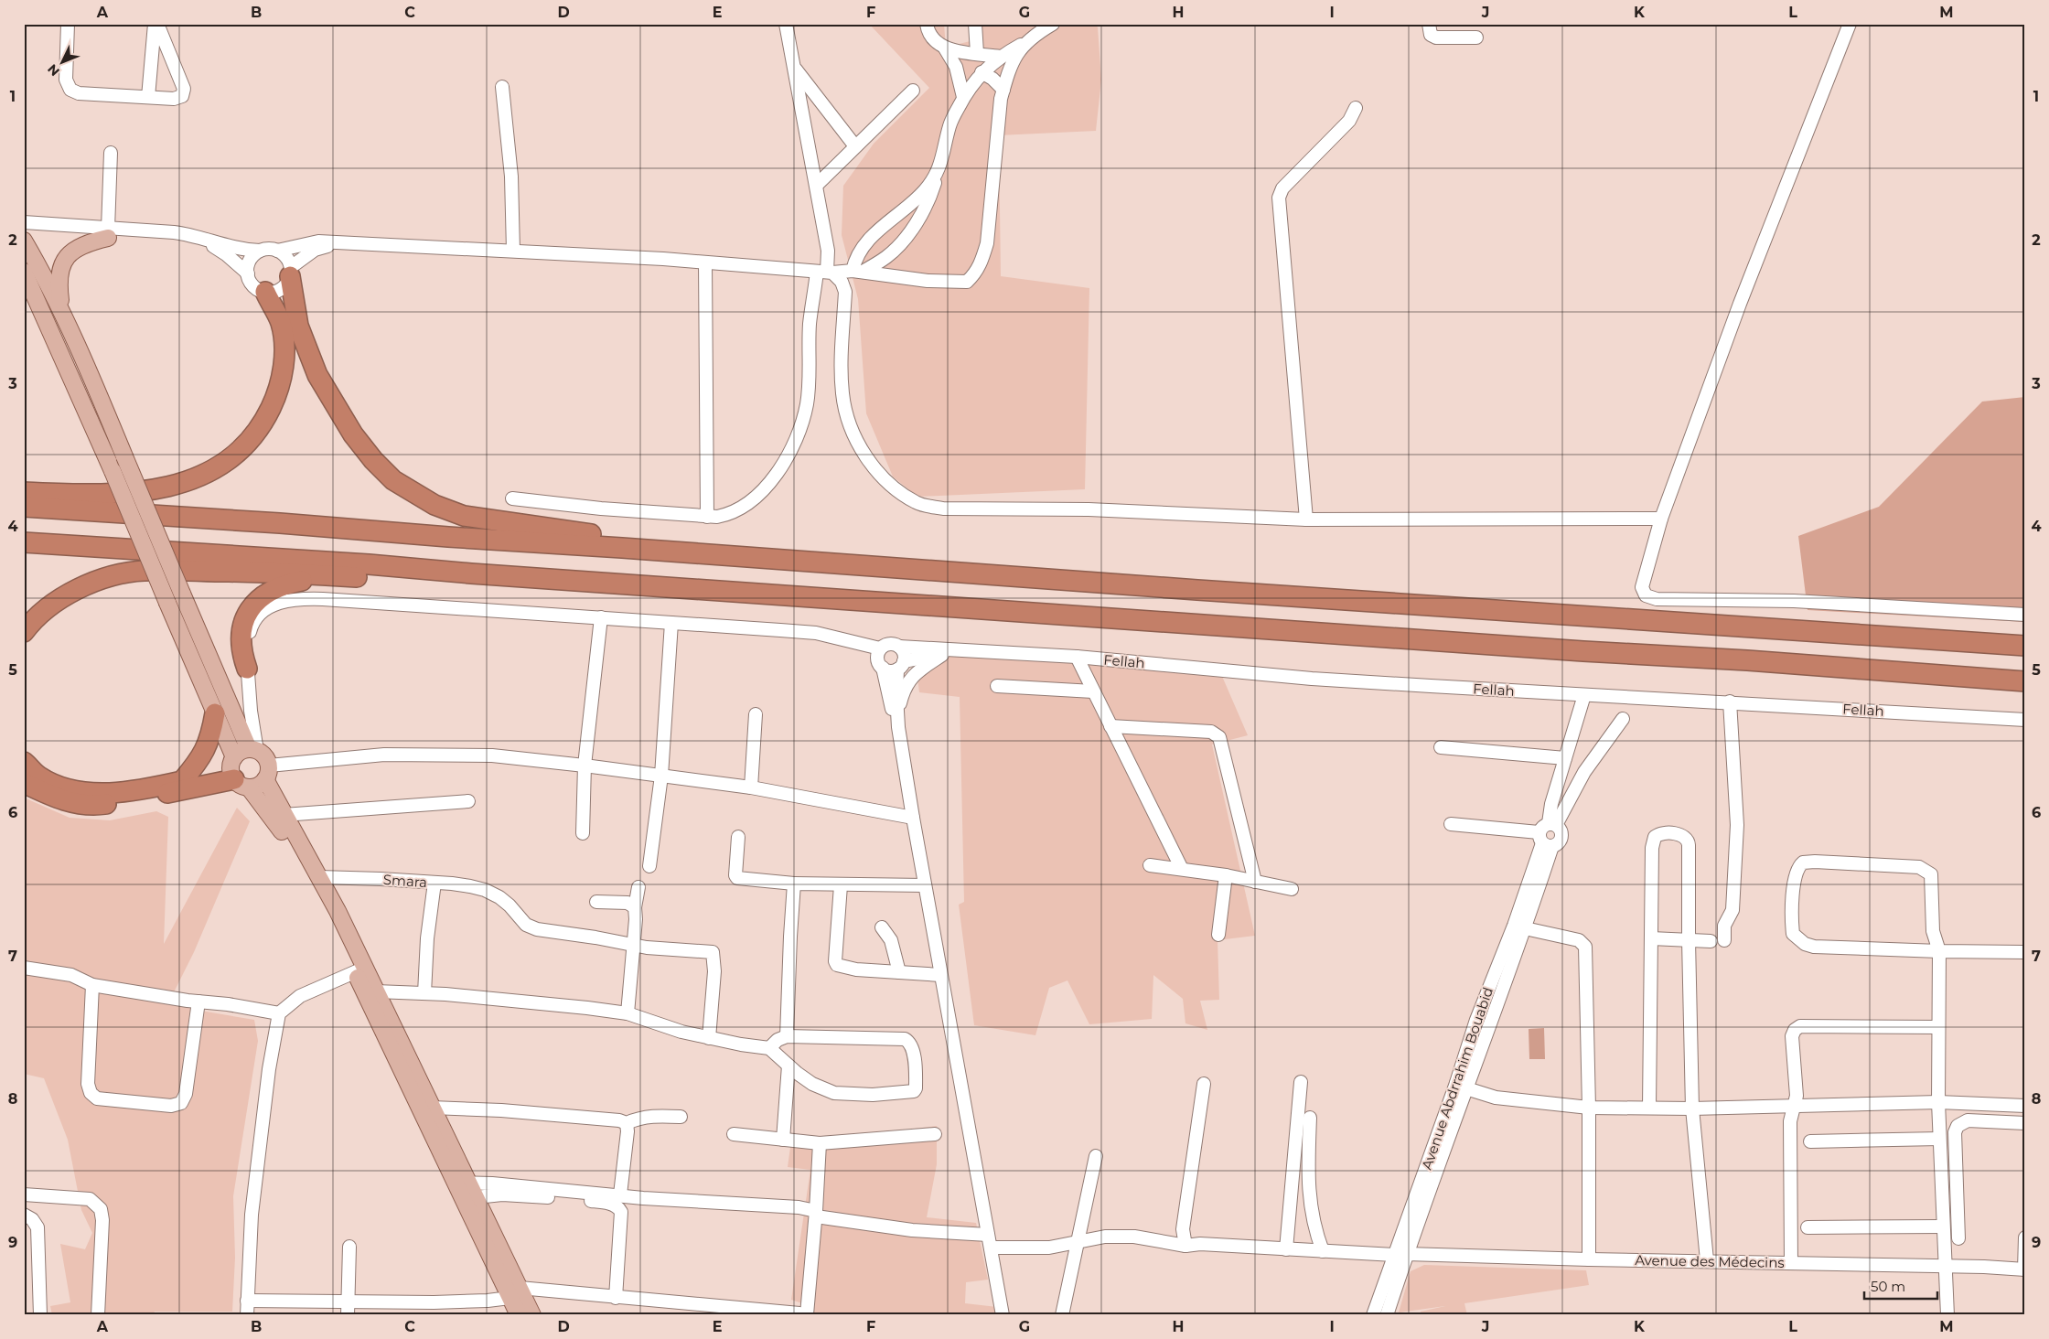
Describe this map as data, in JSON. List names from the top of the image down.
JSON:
{
  "streets": {
    "street": [
      "Fellah",
      "Smara",
      "Avenue Abdrrahim Bouabid",
      "Avenue des Médecins"
    ]
  },
  "crossings": [
    ["Avenue Abdrrahim Bouabid", "Avenue des Médecins"]
  ],
  "scale_bar": "50 m",
  "north": "bottom left",
  "grid": {
    "columns": [
      "A",
      "B",
      "C",
      "D",
      "E",
      "F",
      "G",
      "H",
      "I",
      "J",
      "K",
      "L",
      "M"
    ],
    "rows": [
      "1",
      "2",
      "3",
      "4",
      "5",
      "6",
      "7",
      "8",
      "9"
    ]
  }
}
